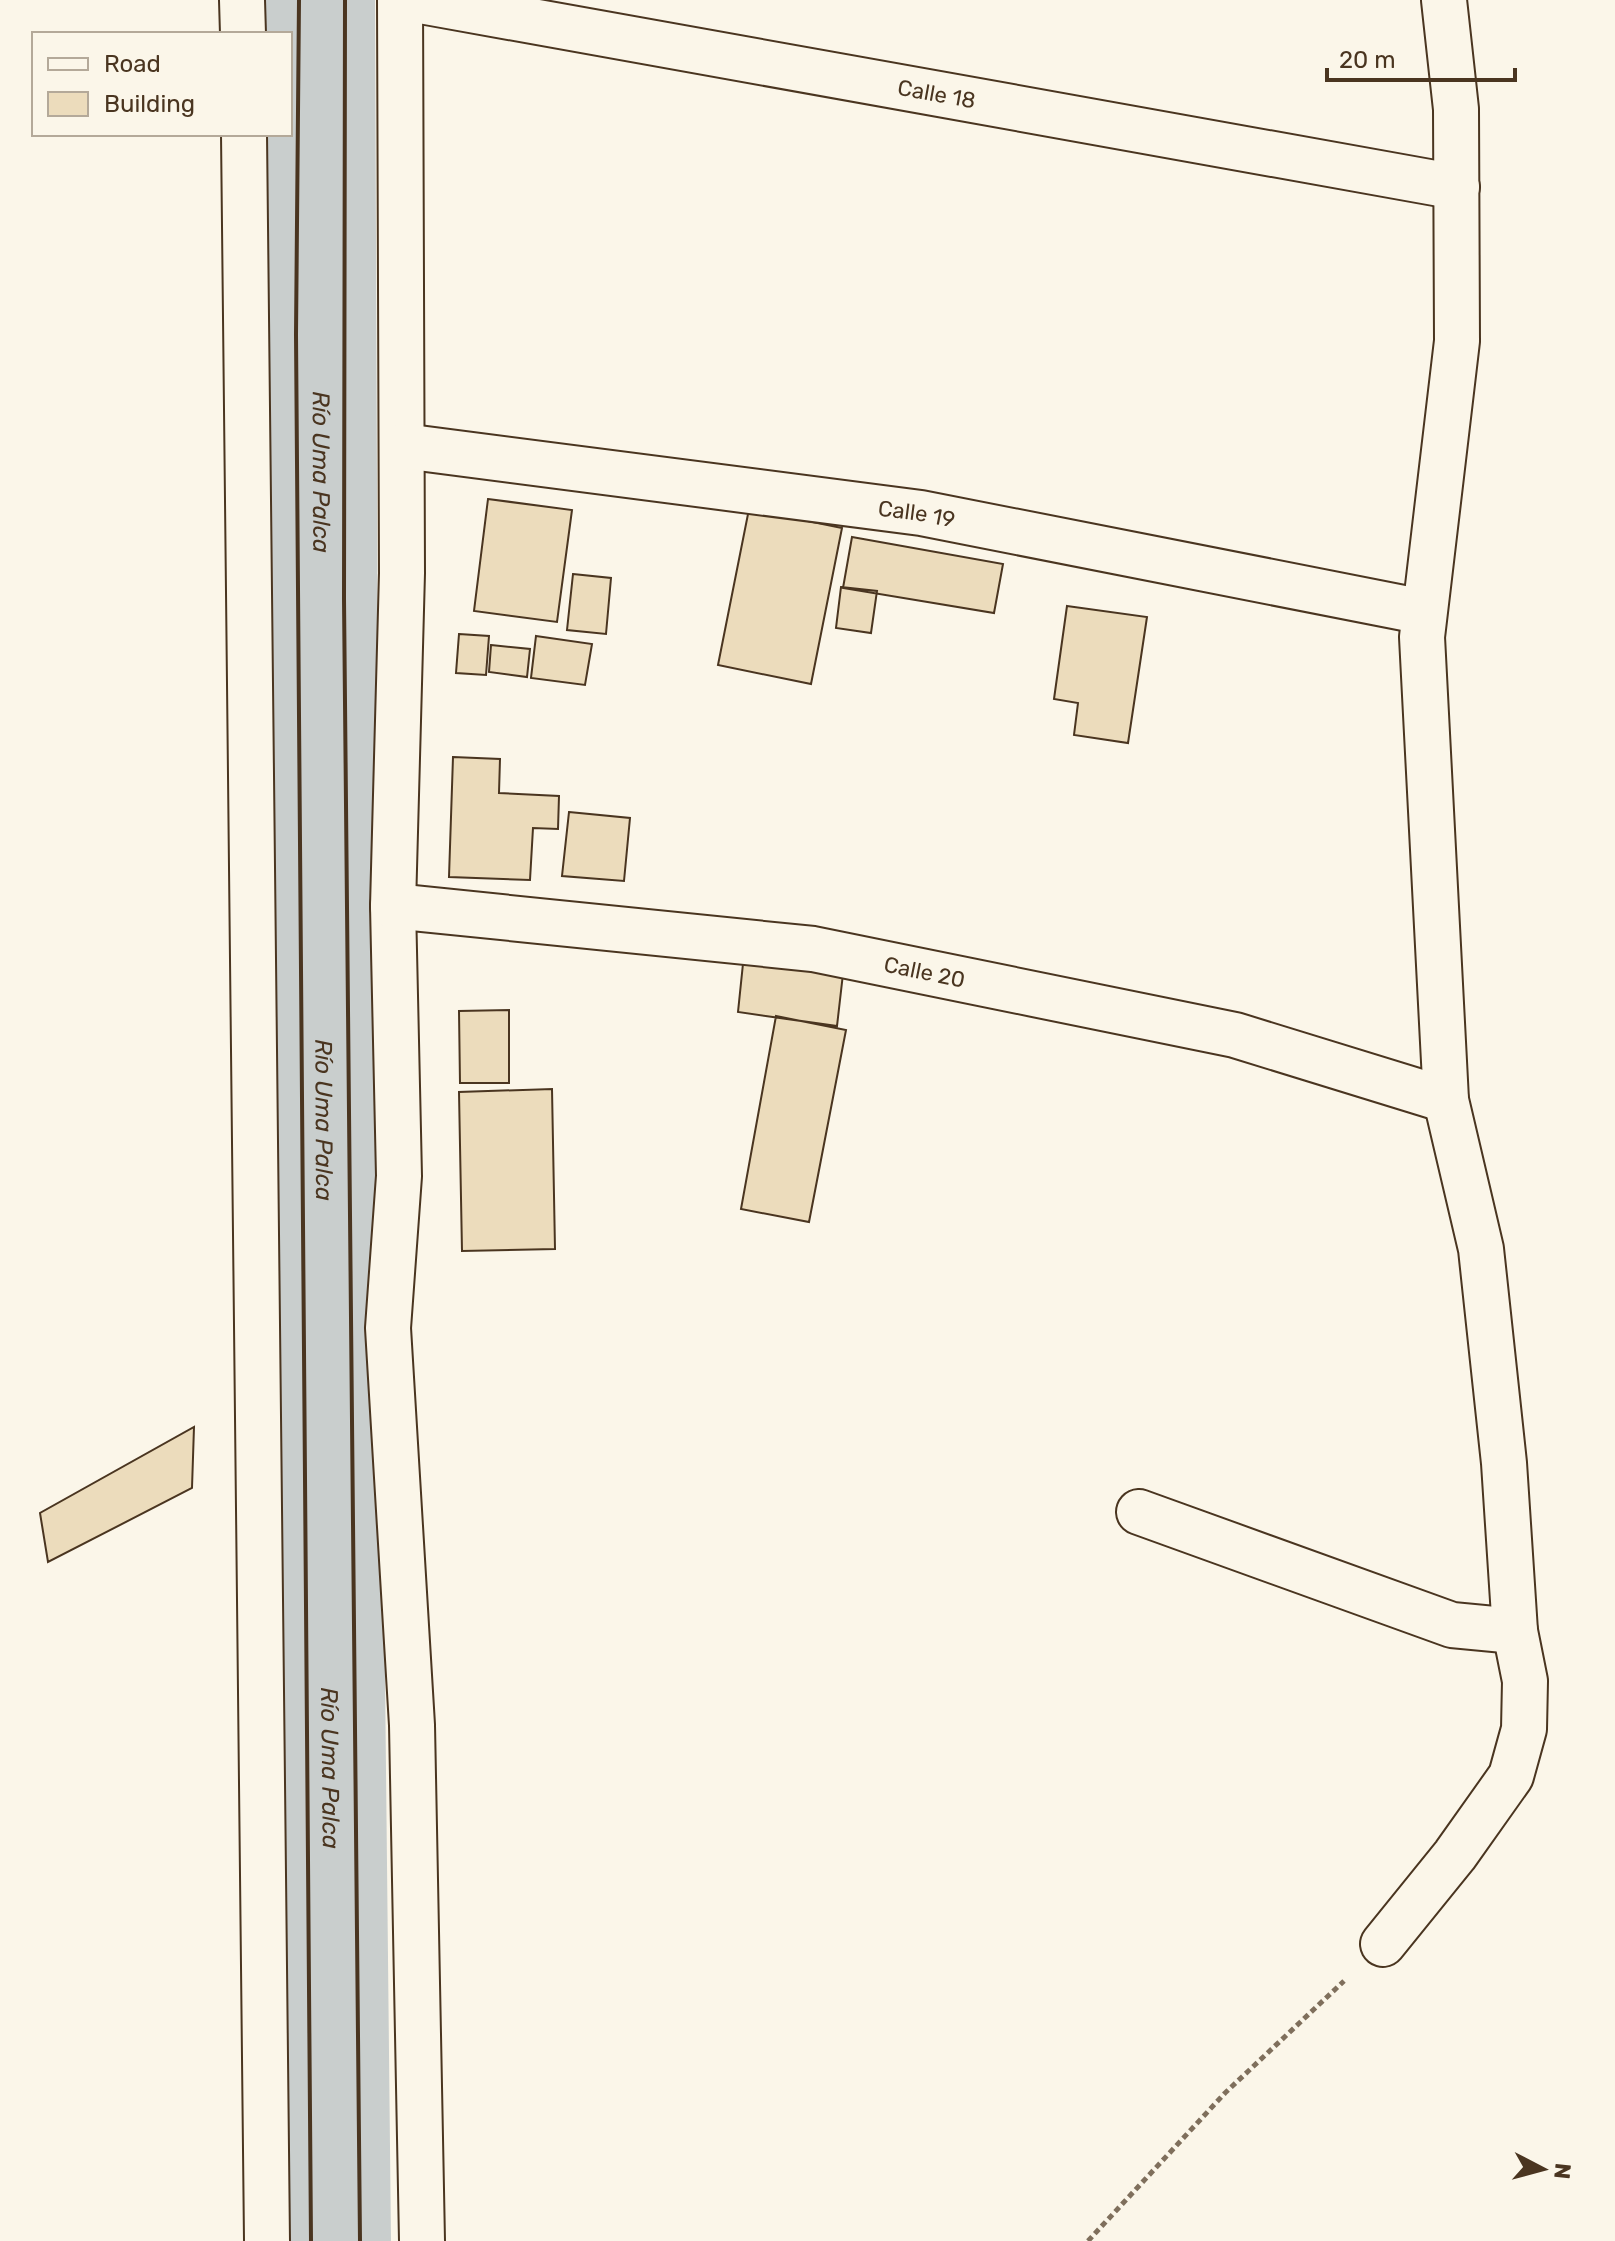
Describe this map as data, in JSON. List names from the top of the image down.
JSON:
{
  "streets": {
    "street": ["Calle 18", "Calle 19", "Calle 20"]
  },
  "water": ["Río Uma Palca"],
  "legend": ["Road", "Building"],
  "scale_bar": "20 m",
  "north": "right"
}
